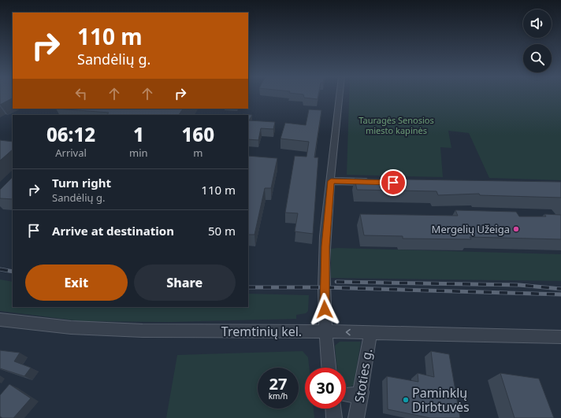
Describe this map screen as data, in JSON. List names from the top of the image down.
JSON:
{
  "streets": {
    "street": ["Tremtinių kel.", "Stoties g."]
  },
  "crossings": [
    ["Tremtinių kel.", "Stoties g."]
  ],
  "parks": ["Tauragės Senosios miesto kapinės"],
  "places": ["Mergelių Užeiga", "Paminklų Dirbtuvės"],
  "page": {
    "turn": ["110 m", "Sandėlių g."],
    "eta": [
      "06:12",
      "Arrival",
      "1",
      "min",
      "160",
      "m"
    ],
    "list": [
      {
        "name": "Turn right",
        "note": "Sandėlių g.",
        "value": "110 m"
      },
      {
        "name": "Arrive at destination",
        "value": "50 m"
      }
    ],
    "buttons": ["Exit", "Share"],
    "speed": "27 km/h",
    "limit": "30"
  }
}
